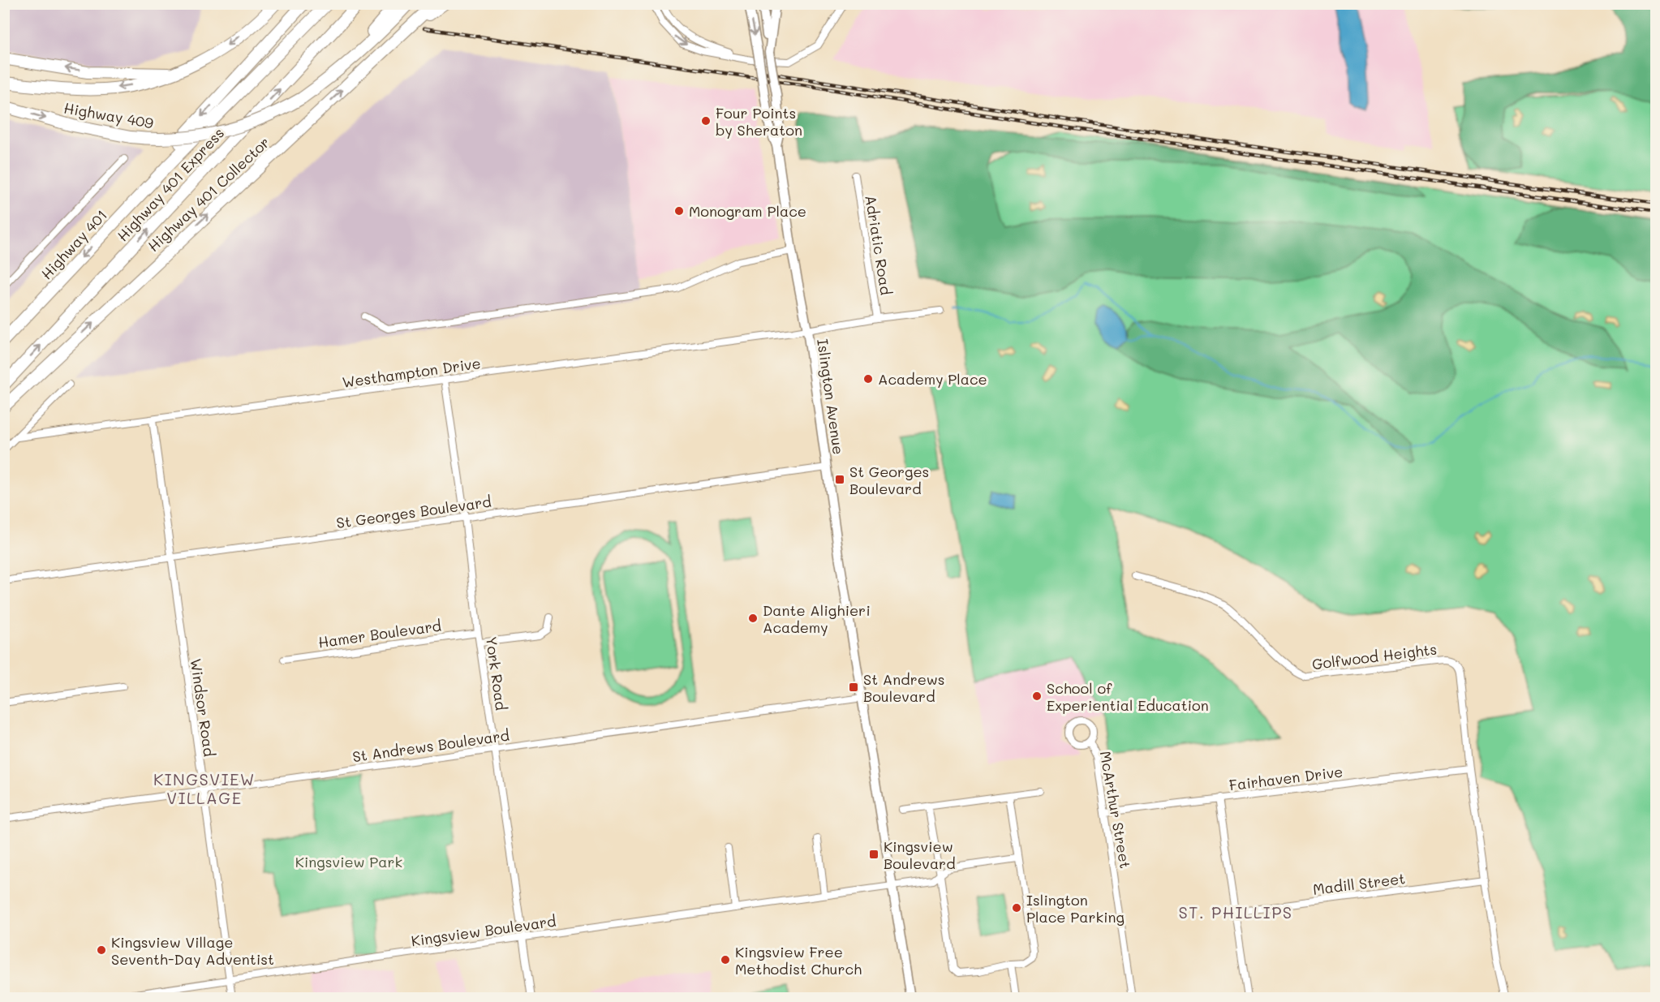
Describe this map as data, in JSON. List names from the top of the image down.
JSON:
{
  "streets": {
    "highway": [
      "Highway 409",
      "Highway 401 Express",
      "Highway 401 Collector",
      "Highway 401"
    ],
    "main road": ["Islington Avenue"],
    "street": [
      "Adriatic Road",
      "Westhampton Drive",
      "St Georges Boulevard",
      "Hamer Boulevard",
      "Golfwood Heights",
      "York Road",
      "Windsor Road",
      "St Andrews Boulevard",
      "Fairhaven Drive",
      "McArthur Street",
      "Madill Street",
      "Kingsview Boulevard"
    ]
  },
  "crossings": [
    ["Highway 401 Express", "Highway 401"],
    ["Adriatic Road", "Westhampton Drive"],
    ["Westhampton Drive", "Islington Avenue"],
    ["Westhampton Drive", "York Road"],
    ["Westhampton Drive", "Windsor Road"],
    ["Islington Avenue", "St Georges Boulevard"],
    ["Islington Avenue", "St Andrews Boulevard"],
    ["Islington Avenue", "Kingsview Boulevard"],
    ["St Georges Boulevard", "York Road"],
    ["St Georges Boulevard", "Windsor Road"],
    ["Hamer Boulevard", "York Road"],
    ["Golfwood Heights", "Fairhaven Drive"],
    ["Golfwood Heights", "Madill Street"],
    ["York Road", "St Andrews Boulevard"],
    ["York Road", "Kingsview Boulevard"],
    ["Windsor Road", "St Andrews Boulevard"],
    ["Windsor Road", "Kingsview Boulevard"],
    ["Fairhaven Drive", "McArthur Street"]
  ],
  "one_way": ["Highway 401"],
  "districts": ["KINGSVIEW VILLAGE", "ST. PHILLIPS"],
  "parks": ["Kingsview Park"],
  "places": {
    "other": [
      "Four Points by Sheraton",
      "Monogram Place",
      "Academy Place",
      "Dante Alighieri Academy",
      "School of Experiential Education",
      "Islington Place Parking",
      "Kingsview Village Seventh-Day Adventist",
      "Kingsview Free Methodist Church"
    ],
    "transit": ["St Georges Boulevard", "St Andrews Boulevard", "Kingsview Boulevard"]
  }
}
